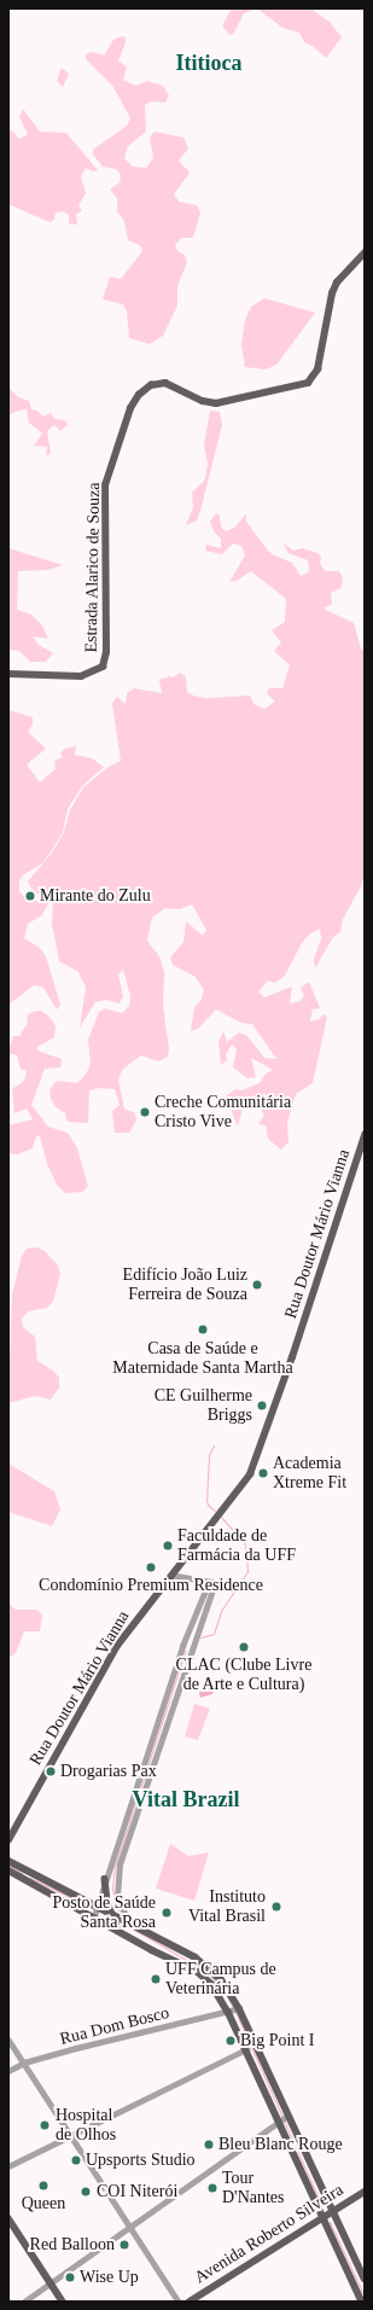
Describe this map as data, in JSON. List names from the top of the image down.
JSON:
{
  "streets": {
    "main road": ["Estrada Alarico de Souza", "Rua Doutor Mário Vianna", "Avenida Roberto Silveira"],
    "street": ["Rua Dom Bosco"]
  },
  "districts": ["Ititioca", "Vital Brazil"],
  "places": [
    "Mirante do Zulu",
    "Creche Comunitária Cristo Vive",
    "Edifício João Luiz Ferreira de Souza",
    "Casa de Saúde e Maternidade Santa Martha",
    "CE Guilherme Briggs",
    "Academia Xtreme Fit",
    "Faculdade de Farmácia da UFF",
    "Condomínio Premium Residence",
    "CLAC (Clube Livre de Arte e Cultura)",
    "Drogarias Pax",
    "Instituto Vital Brasil",
    "Posto de Saúde Santa Rosa",
    "UFF Campus de Veterinária",
    "Big Point I",
    "Hospital de Olhos",
    "Bleu Blanc Rouge",
    "Upsports Studio",
    "Queen",
    "Tour D'Nantes",
    "COI Niterói",
    "Red Balloon",
    "Wise Up"
  ]
}
